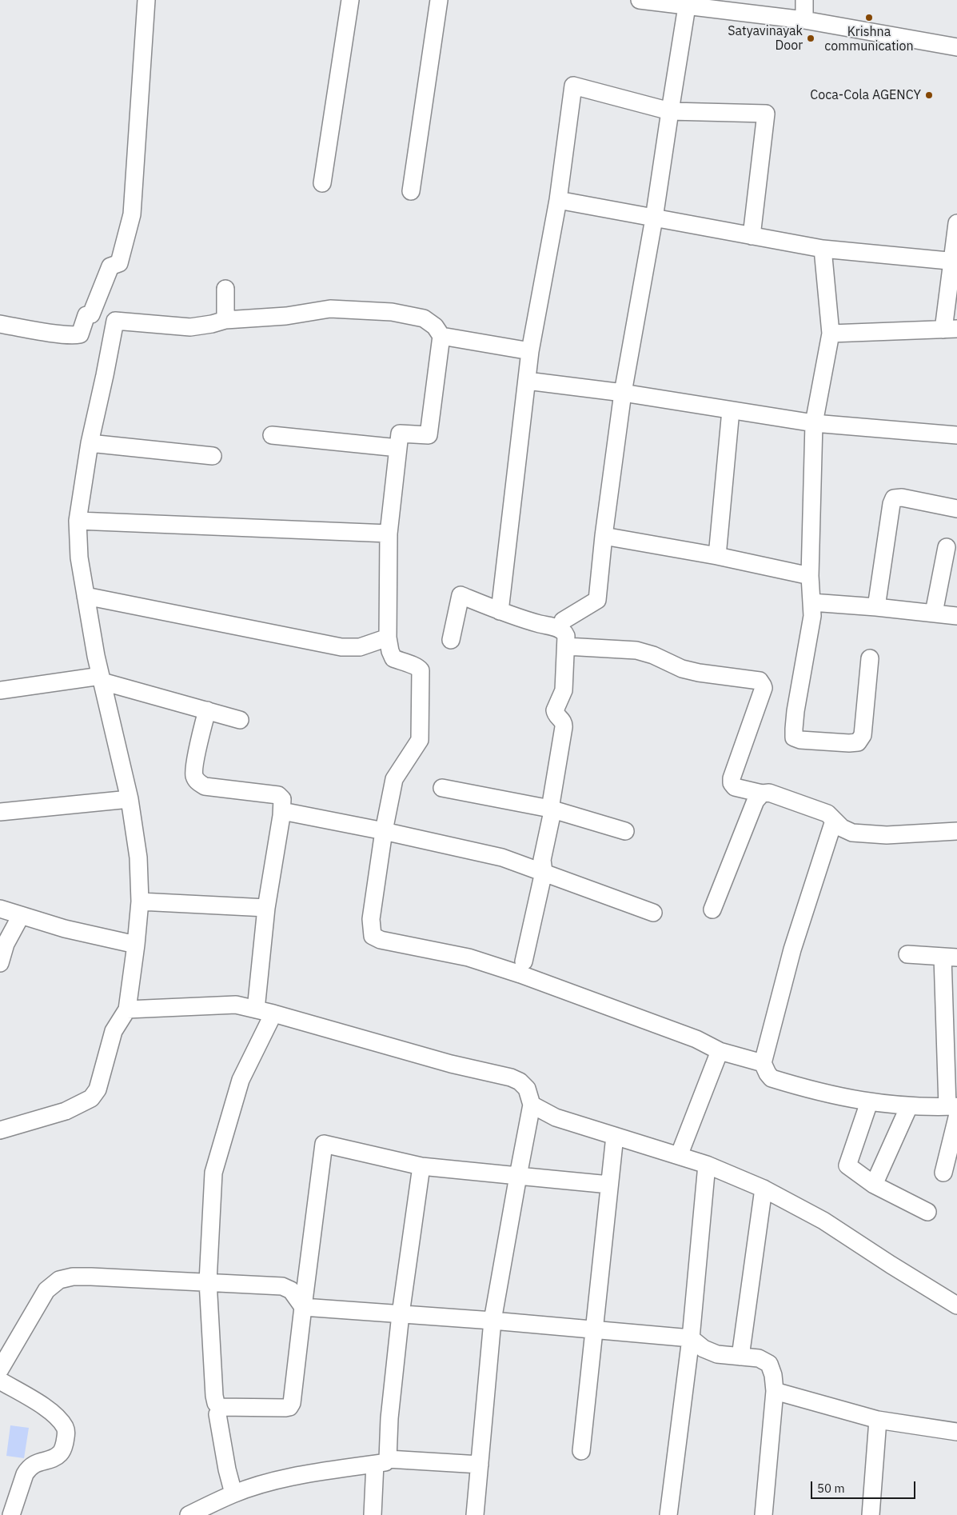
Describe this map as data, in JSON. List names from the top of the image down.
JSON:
{
  "places": ["Krishna communication", "Satyavinayak Door", "Coca-Cola AGENCY"],
  "scale_bar": "50 m"
}
